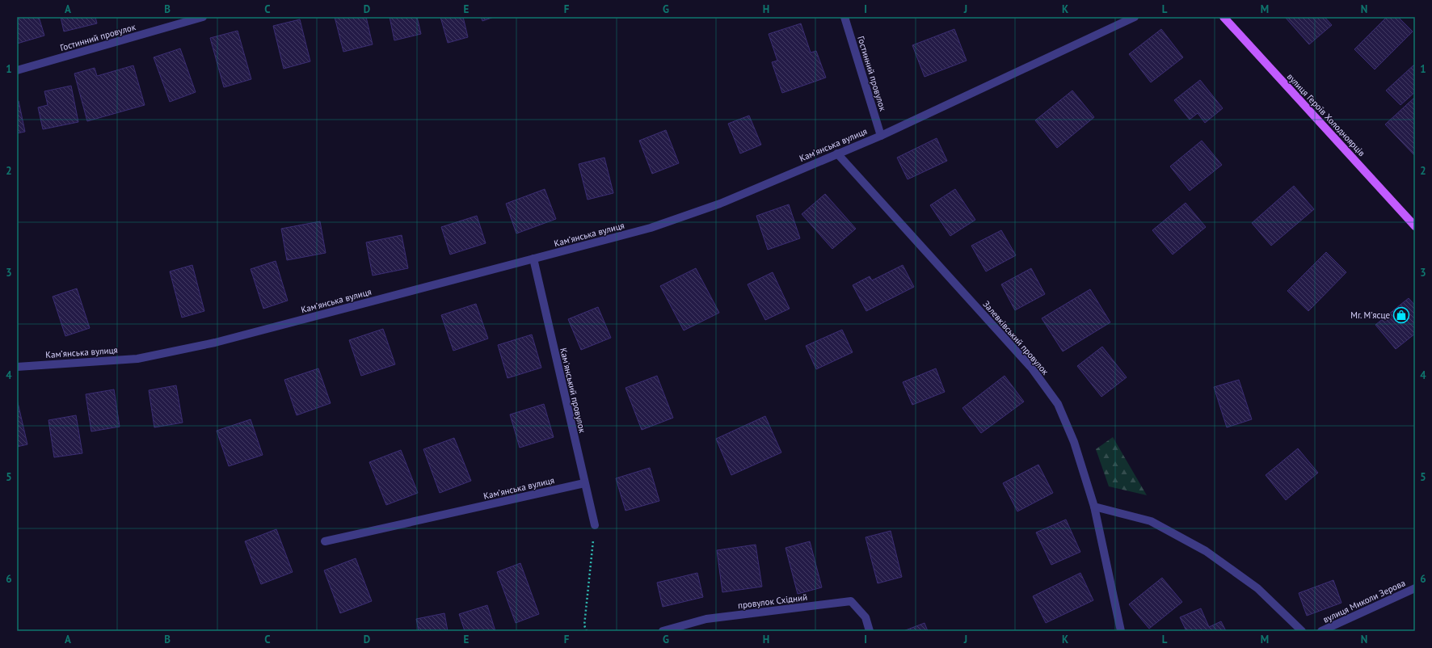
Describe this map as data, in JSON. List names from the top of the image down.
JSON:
{
  "streets": {
    "main road": ["вулиця Героїв Холодноярців"],
    "street": [
      "Гостинний провулок",
      "Камʼянська вулиця",
      "Залевківський провулок",
      "Кам'янський провулок",
      "провулок Східний",
      "вулиця Миколи Зерова"
    ]
  },
  "crossings": [
    ["Гостинний провулок", "Камʼянська вулиця"],
    ["Камʼянська вулиця", "Залевківський провулок"],
    ["Камʼянська вулиця", "Кам'янський провулок"]
  ],
  "places": {
    "shop": ["Mr. М'ясце"]
  },
  "grid": {
    "columns": [
      "A",
      "B",
      "C",
      "D",
      "E",
      "F",
      "G",
      "H",
      "I",
      "J",
      "K",
      "L",
      "M",
      "N"
    ],
    "rows": [
      "1",
      "2",
      "3",
      "4",
      "5",
      "6"
    ]
  }
}
